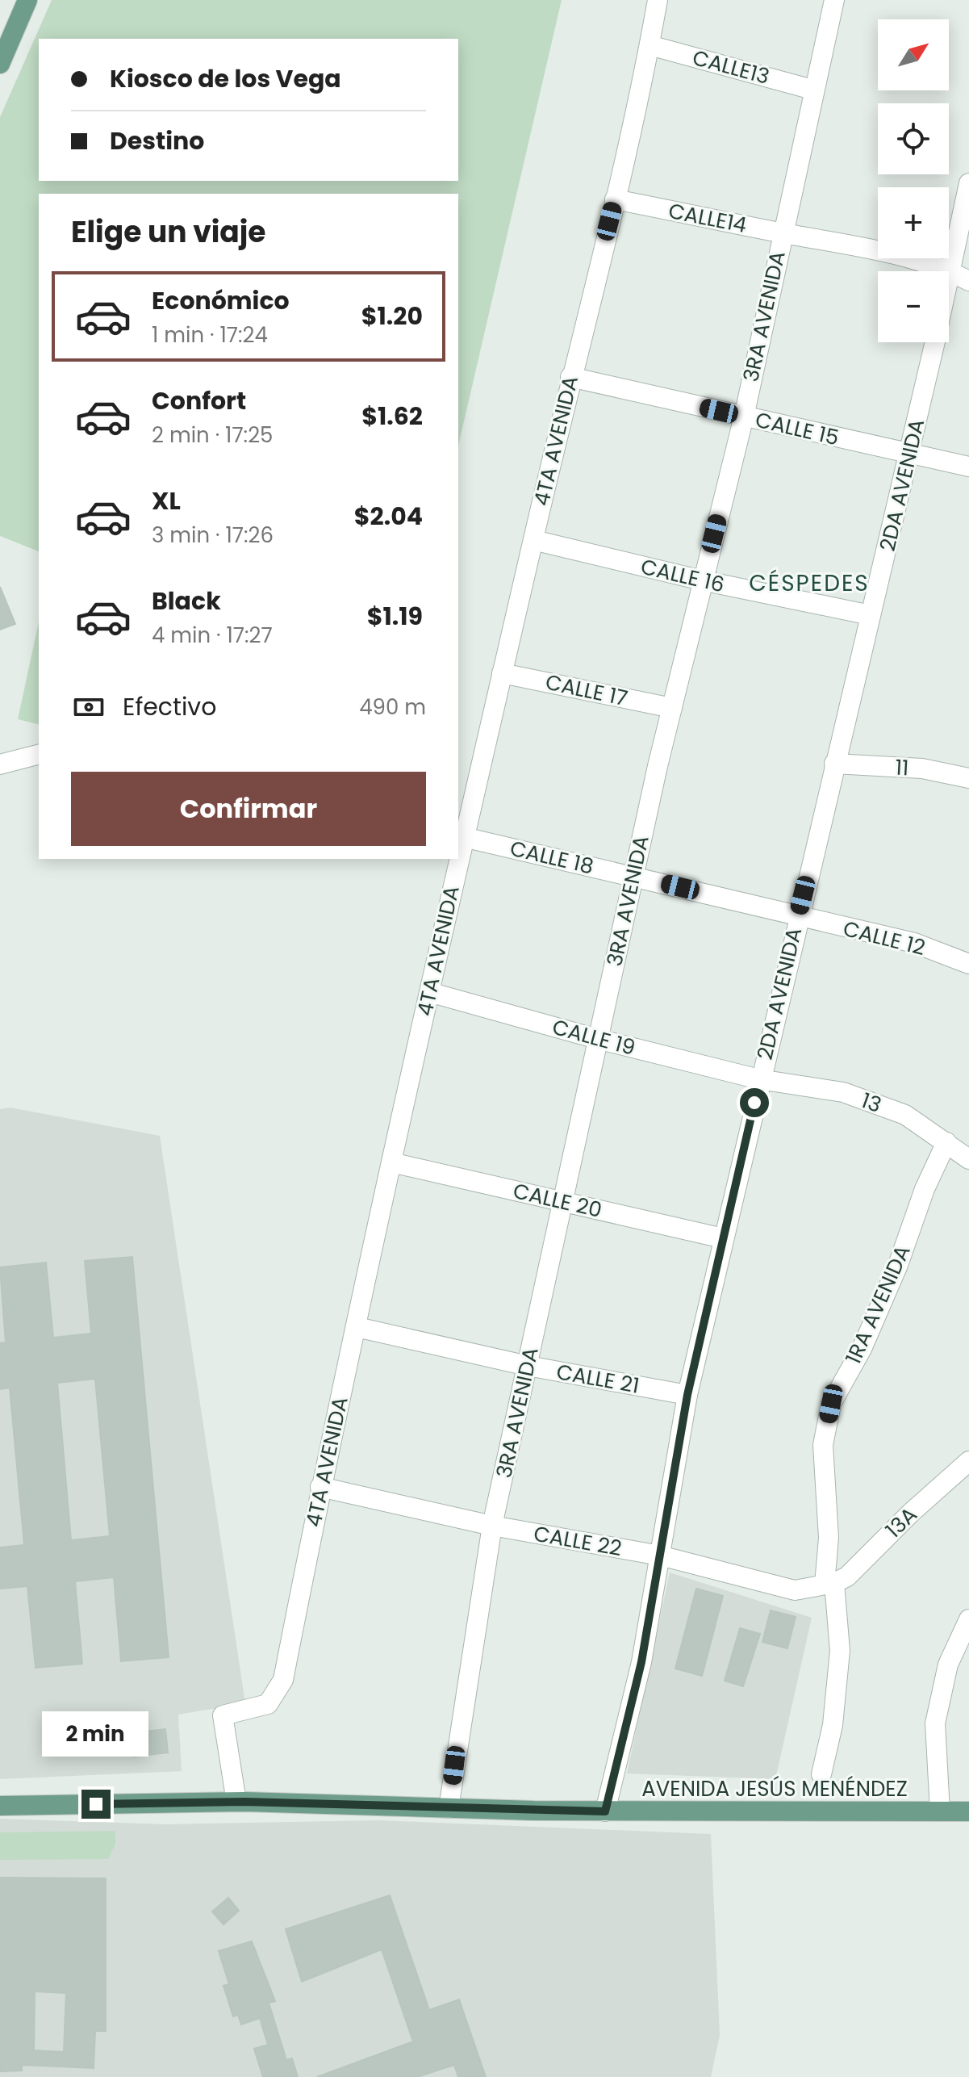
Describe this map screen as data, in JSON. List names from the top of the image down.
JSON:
{
  "streets": {
    "main road": ["AVENIDA JESÚS MENÉNDEZ"],
    "street": [
      "CALLE13",
      "CALLE14",
      "3RA AVENIDA",
      "CALLE 15",
      "4TA AVENIDA",
      "2DA AVENIDA",
      "CALLE 16",
      "CALLE 17",
      "11",
      "CALLE 18",
      "CALLE 12",
      "CALLE 19",
      "13",
      "CALLE 20",
      "1RA AVENIDA",
      "CALLE 21",
      "13A",
      "CALLE 22"
    ]
  },
  "crossings": [
    ["CALLE13", "3RA AVENIDA"],
    ["CALLE13", "4TA AVENIDA"],
    ["CALLE14", "3RA AVENIDA"],
    ["CALLE14", "4TA AVENIDA"],
    ["CALLE14", "2DA AVENIDA"],
    ["3RA AVENIDA", "CALLE 15"],
    ["3RA AVENIDA", "CALLE 16"],
    ["3RA AVENIDA", "CALLE 17"],
    ["3RA AVENIDA", "CALLE 18"],
    ["3RA AVENIDA", "CALLE 19"],
    ["3RA AVENIDA", "CALLE 20"],
    ["3RA AVENIDA", "CALLE 21"],
    ["3RA AVENIDA", "CALLE 22"],
    ["3RA AVENIDA", "AVENIDA JESÚS MENÉNDEZ"],
    ["CALLE 15", "4TA AVENIDA"],
    ["CALLE 15", "2DA AVENIDA"],
    ["4TA AVENIDA", "CALLE 16"],
    ["4TA AVENIDA", "CALLE 17"],
    ["4TA AVENIDA", "CALLE 18"],
    ["4TA AVENIDA", "CALLE 19"],
    ["4TA AVENIDA", "CALLE 20"],
    ["4TA AVENIDA", "CALLE 21"],
    ["4TA AVENIDA", "CALLE 22"],
    ["4TA AVENIDA", "AVENIDA JESÚS MENÉNDEZ"],
    ["2DA AVENIDA", "CALLE 16"],
    ["2DA AVENIDA", "11"],
    ["2DA AVENIDA", "CALLE 18"],
    ["2DA AVENIDA", "CALLE 12"],
    ["2DA AVENIDA", "CALLE 19"],
    ["2DA AVENIDA", "13"],
    ["2DA AVENIDA", "CALLE 20"],
    ["2DA AVENIDA", "CALLE 21"],
    ["2DA AVENIDA", "CALLE 22"],
    ["2DA AVENIDA", "AVENIDA JESÚS MENÉNDEZ"],
    ["CALLE 18", "CALLE 12"],
    ["CALLE 19", "13"],
    ["13", "1RA AVENIDA"],
    ["1RA AVENIDA", "13A"],
    ["1RA AVENIDA", "CALLE 22"],
    ["13A", "CALLE 22"]
  ],
  "districts": ["CÉSPEDES"],
  "north": "top right",
  "page": {
    "map_buttons": ["+", "−"],
    "banner": ["Kiosco de los Vega", "Destino"],
    "heading": "Elige un viaje",
    "list": [
      {
        "name": "Económico",
        "note": "1 min · 17:24",
        "value": "$1.20"
      },
      {
        "name": "Confort",
        "note": "2 min · 17:25",
        "value": "$1.62"
      },
      {
        "name": "XL",
        "note": "3 min · 17:26",
        "value": "$2.04"
      },
      {
        "name": "Black",
        "note": "4 min · 17:27",
        "value": "$1.19"
      }
    ],
    "pay": ["Efectivo", "490 m"],
    "buttons": "Confirmar",
    "bubble": "2 min"
  }
}
